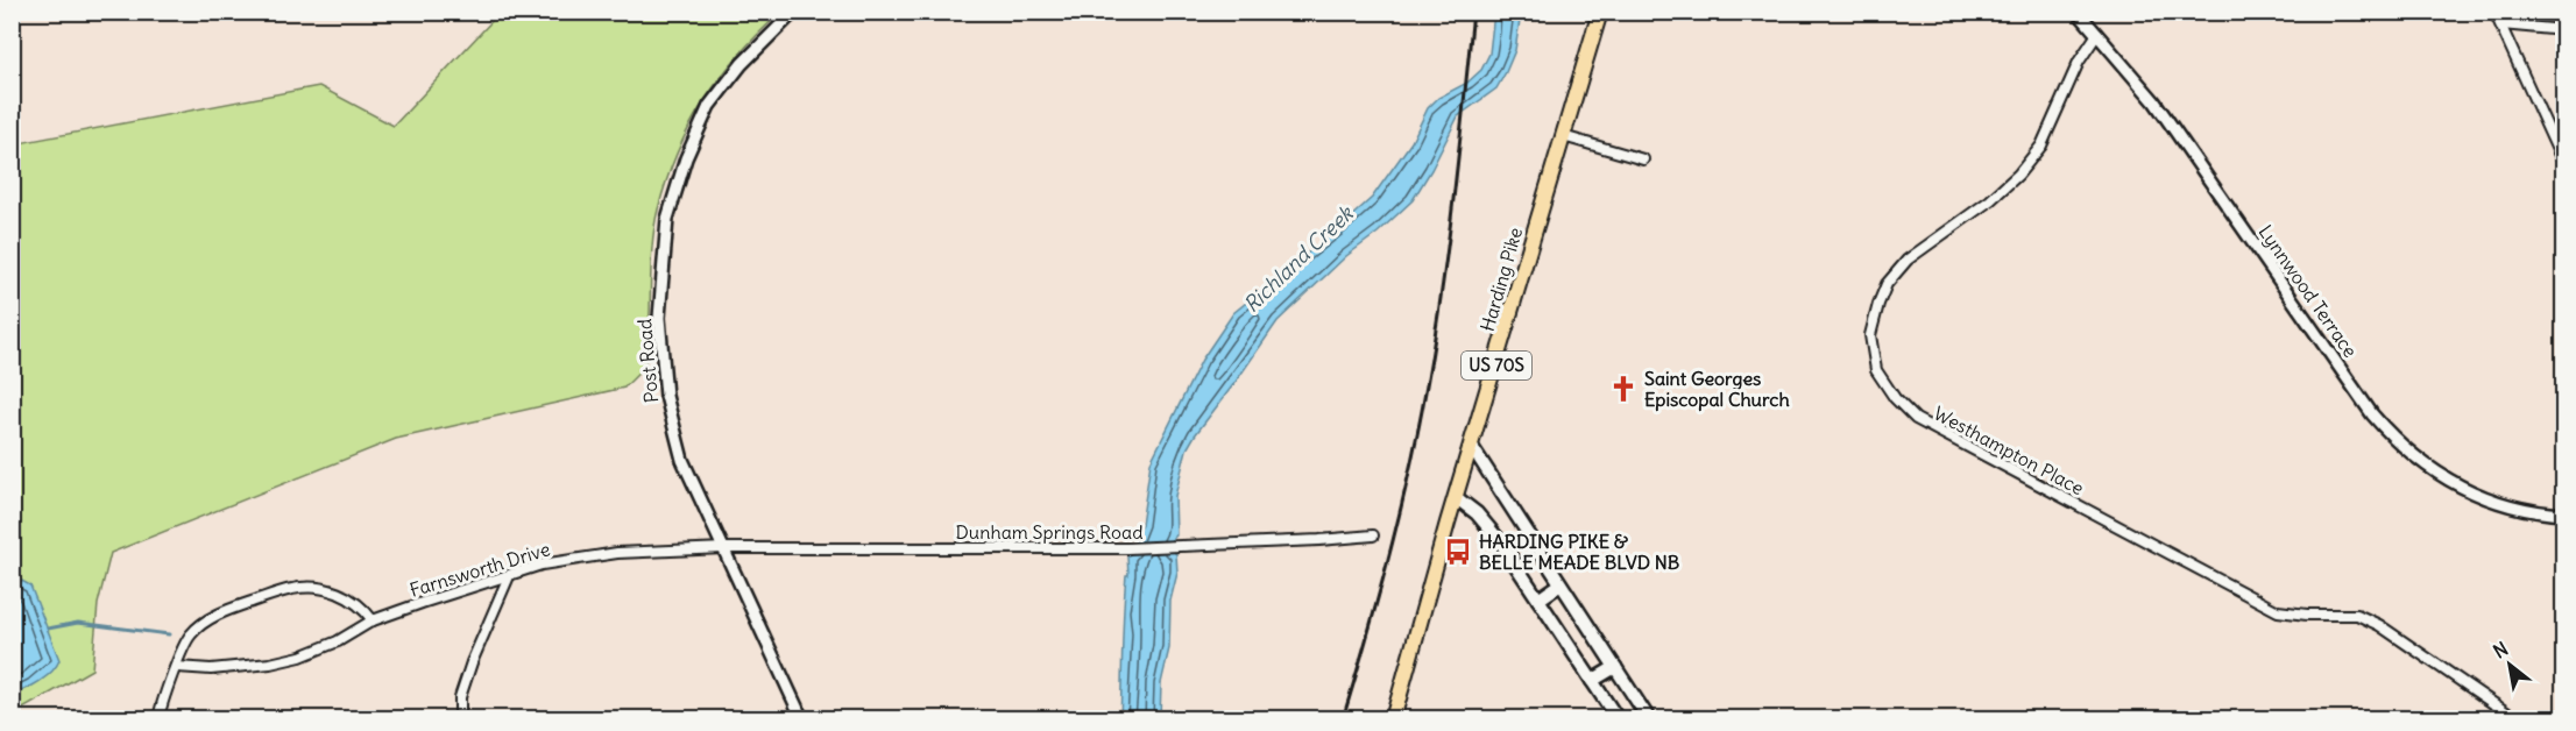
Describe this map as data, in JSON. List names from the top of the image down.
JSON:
{
  "streets": {
    "main road": ["Harding Pike", "US 70S"],
    "street": [
      "Lynnwood Terrace",
      "Post Road",
      "Westhampton Place",
      "Dunham Springs Road",
      "Farnsworth Drive"
    ]
  },
  "crossings": [
    ["Lynnwood Terrace", "Westhampton Place"],
    ["Post Road", "Dunham Springs Road"],
    ["Post Road", "Farnsworth Drive"],
    ["Dunham Springs Road", "Farnsworth Drive"]
  ],
  "water": ["Richland Creek"],
  "places": {
    "church": ["Saint Georges Episcopal Church"],
    "bus stop": ["HARDING PIKE & BELLE MEADE BLVD NB"]
  },
  "north": "top left"
}
